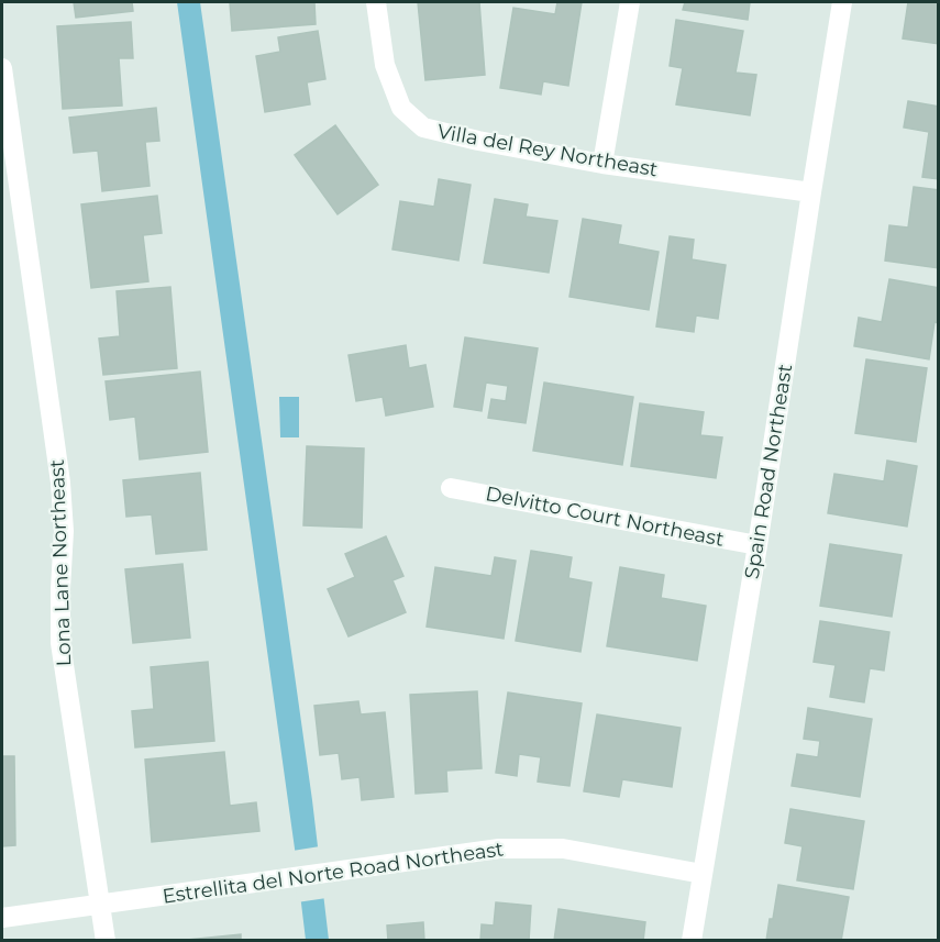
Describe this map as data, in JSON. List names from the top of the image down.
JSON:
{
  "streets": {
    "street": [
      "Villa del Rey Northeast",
      "Spain Road Northeast",
      "Delvitto Court Northeast",
      "Lona Lane Northeast",
      "Estrellita del Norte Road Northeast"
    ]
  },
  "crossings": [
    ["Villa del Rey Northeast", "Spain Road Northeast"],
    ["Spain Road Northeast", "Delvitto Court Northeast"],
    ["Spain Road Northeast", "Estrellita del Norte Road Northeast"],
    ["Lona Lane Northeast", "Estrellita del Norte Road Northeast"]
  ]
}
